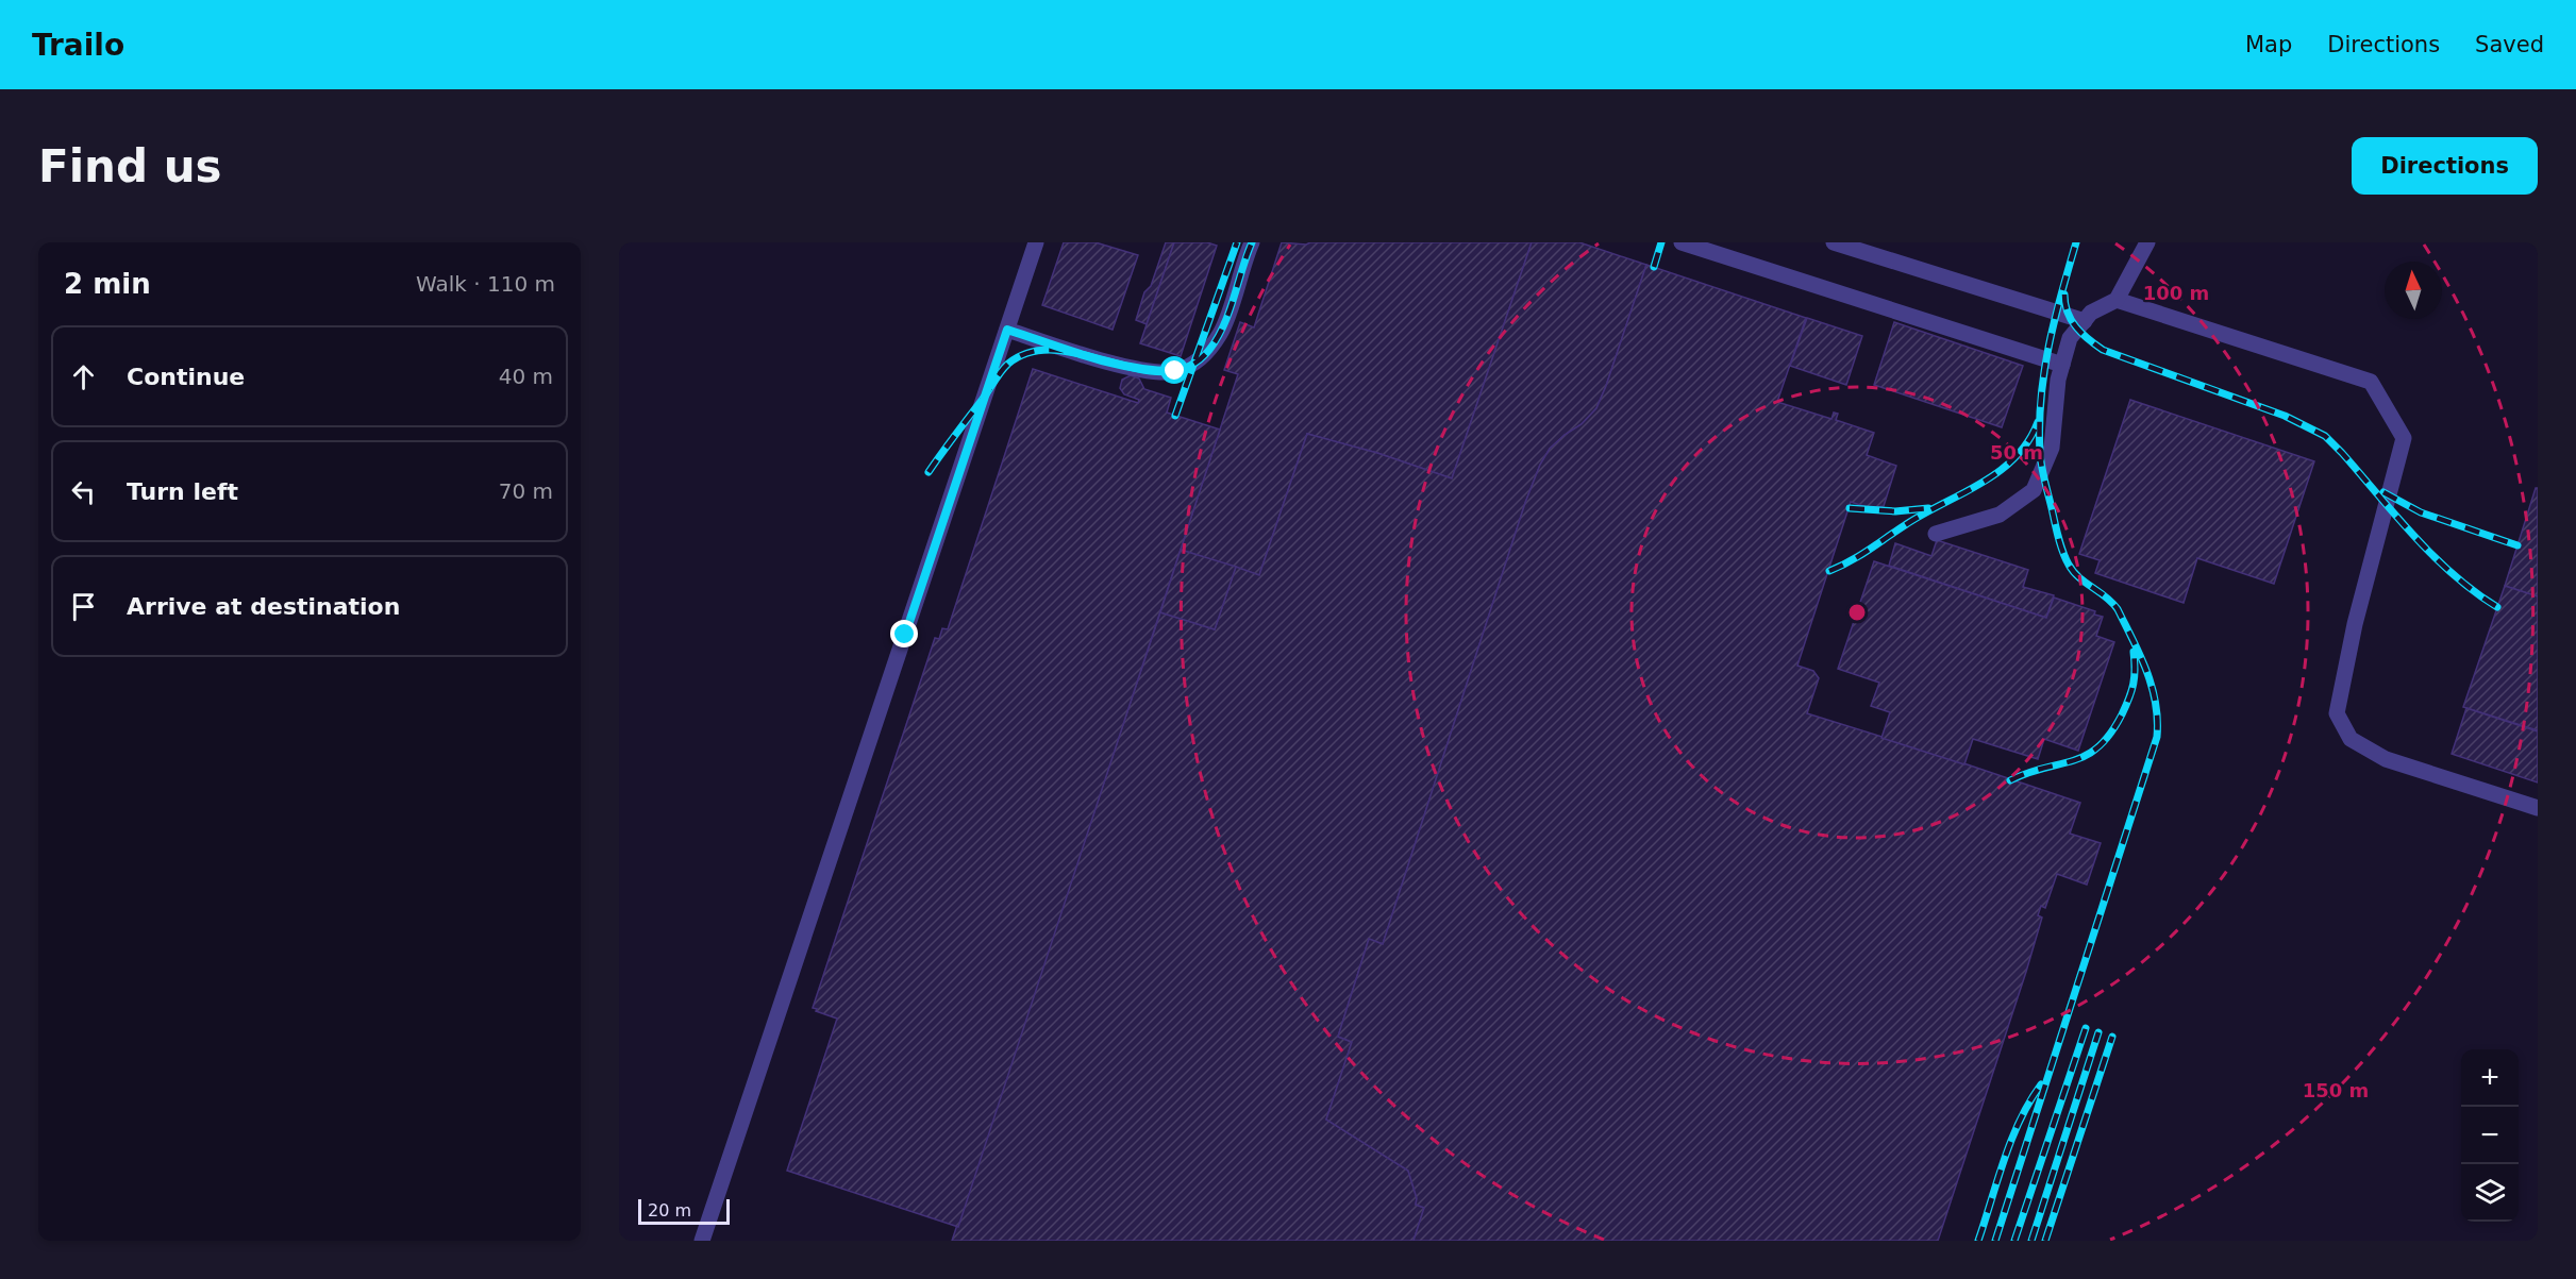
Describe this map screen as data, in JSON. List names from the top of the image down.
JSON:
{
  "scale_bar": "20 m",
  "north": "top",
  "page": {
    "header": "Trailo",
    "nav": ["Map", "Directions", "Saved"],
    "buttons": "Directions",
    "title": "Find us",
    "heading": ["2 min", "Walk · 110 m"],
    "list": [
      ["Continue", "40 m"],
      ["Turn left", "70 m"],
      "Arrive at destination"
    ],
    "map_buttons": ["+", "−"],
    "scale": "20 m"
  },
  "rings": ["100 m", "50 m", "150 m"]
}
